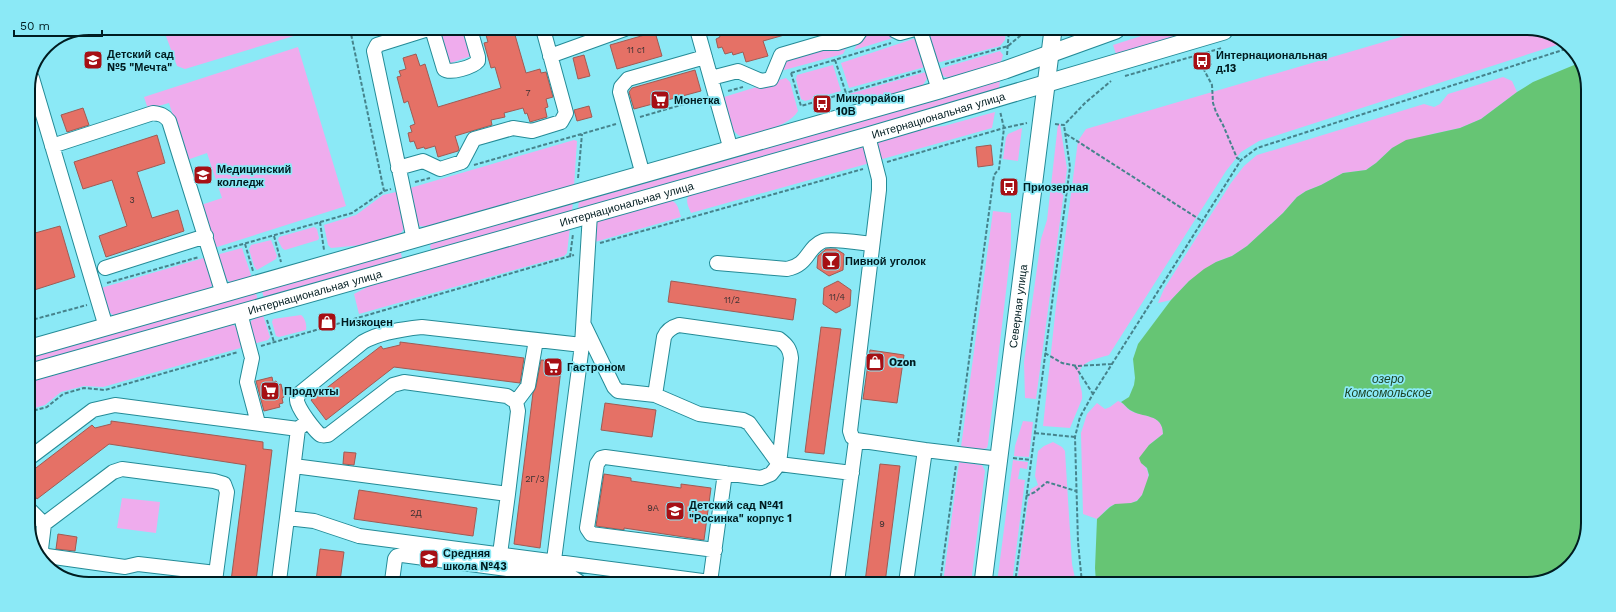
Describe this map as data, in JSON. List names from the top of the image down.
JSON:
{
  "streets": {
    "main road": ["Интернациональная улица", "Северная улица"]
  },
  "crossings": [
    ["Интернациональная улица", "Северная улица"]
  ],
  "water": ["озеро Комсомольское"],
  "places": {
    "school or university": [
      "Детский сад №5 \"Мечта\"",
      "Медицинский колледж",
      "Детский сад №41 \"Росинка\" корпус 1",
      "Средняя школа №43"
    ],
    "bus stop": ["Интернациональная д.13", "Микрорайон 10В", "Приозерная"],
    "supermarket": ["Монетка", "Гастроном", "Продукты"],
    "bar": ["Пивной уголок"],
    "shop": ["Низкоцен", "Ozon"]
  },
  "house_numbers": [
    "11 с1",
    "7",
    "3",
    "11/4",
    "11/2",
    "2Г/3",
    "9А",
    "2Д",
    "9"
  ],
  "scale_bar": "50 m"
}
